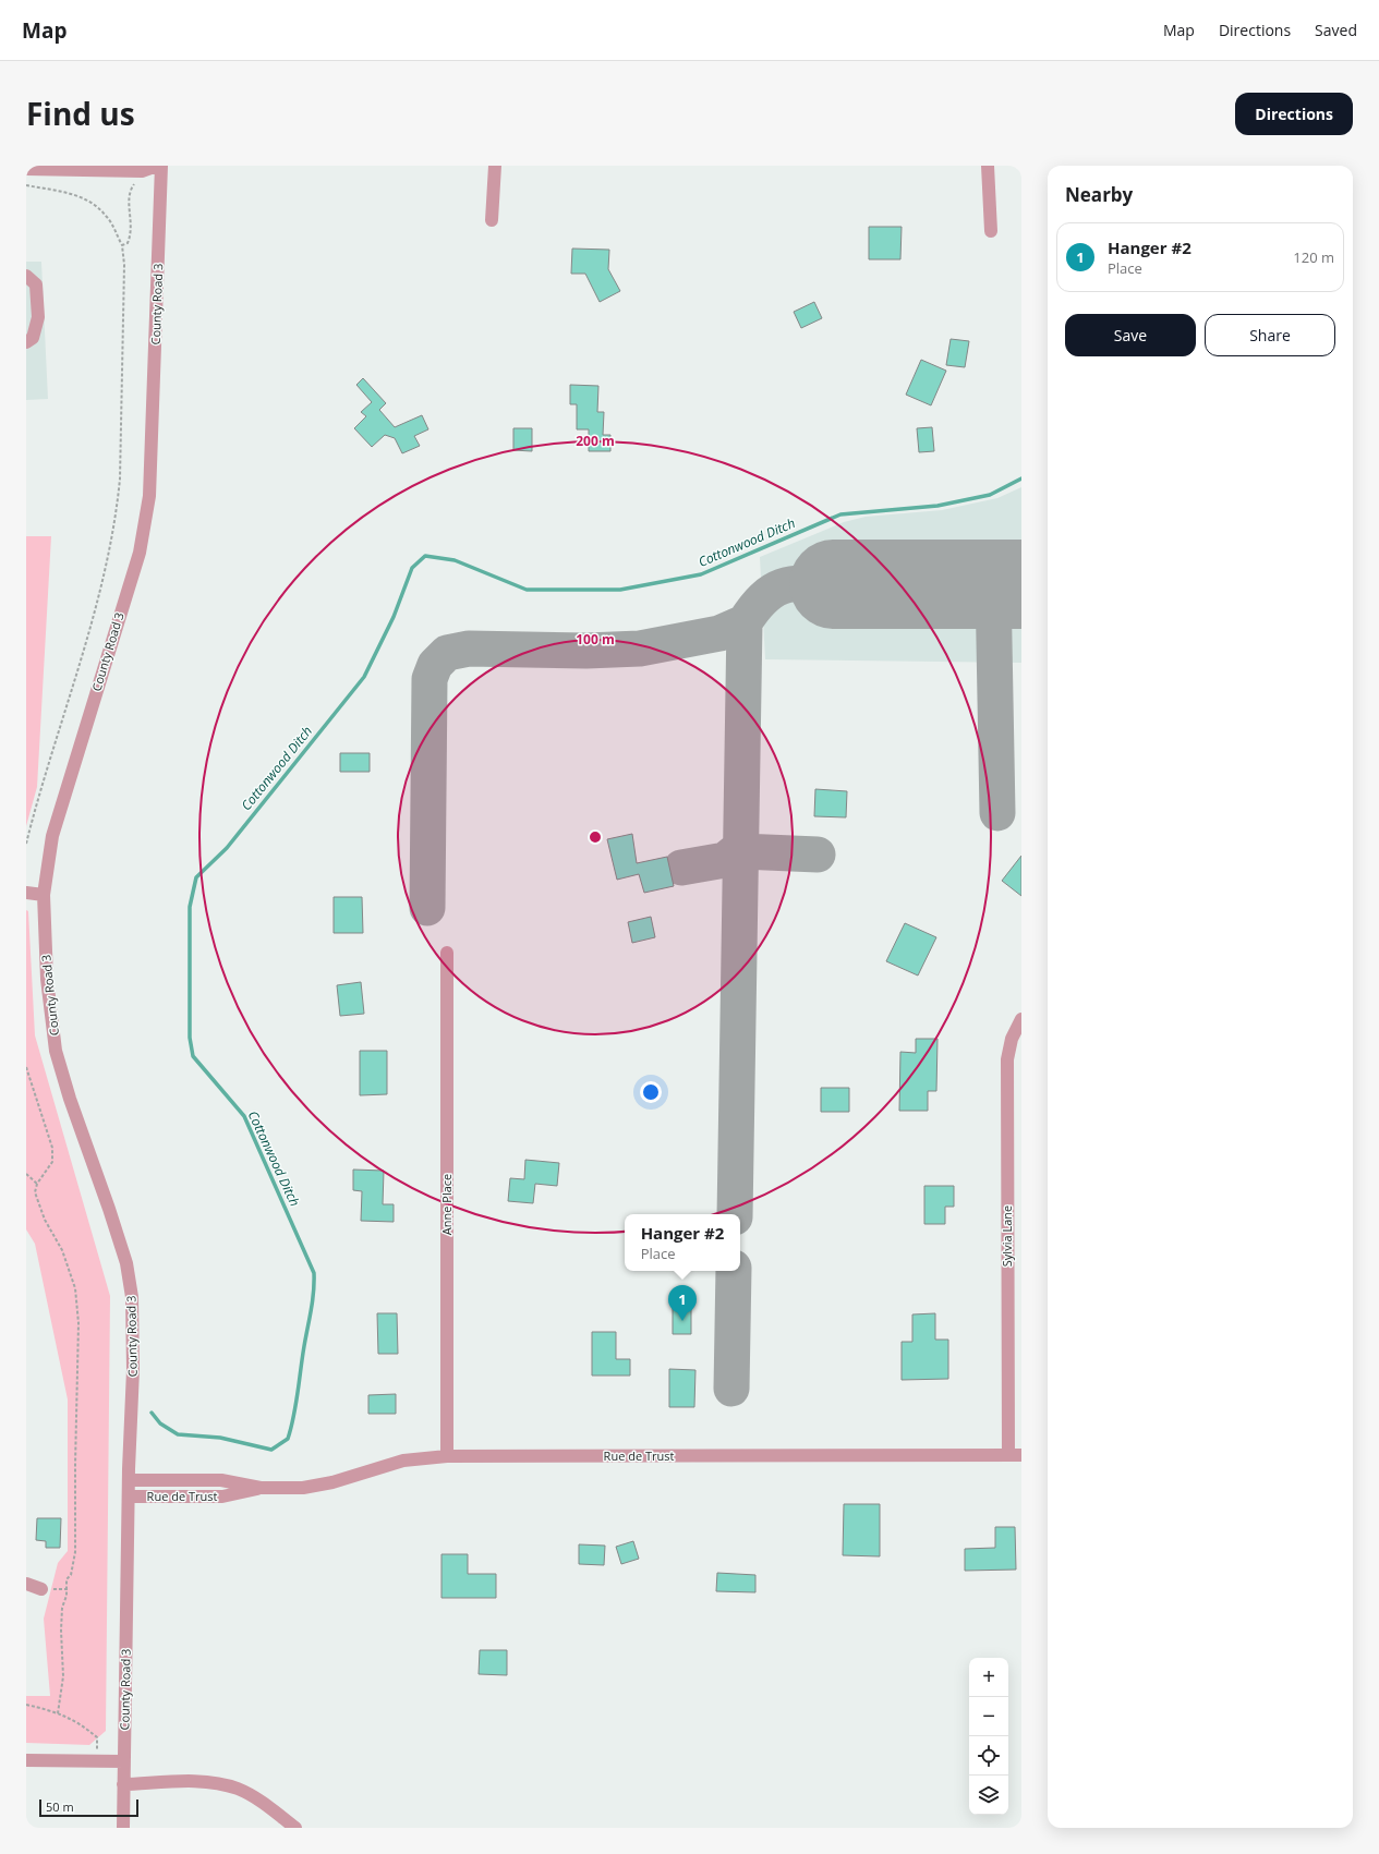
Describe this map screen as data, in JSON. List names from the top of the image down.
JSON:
{
  "streets": {
    "street": [
      "County Road 3",
      "Anne Place",
      "Sylvia Lane",
      "Rue de Trust"
    ]
  },
  "crossings": [
    ["County Road 3", "Rue de Trust"],
    ["Anne Place", "Rue de Trust"],
    ["Sylvia Lane", "Rue de Trust"]
  ],
  "water": ["Cottonwood Ditch"],
  "scale_bar": "50 m",
  "page": {
    "header": "Map",
    "nav": ["Map", "Directions", "Saved"],
    "title": "Find us",
    "buttons": [
      "Directions",
      ["Save", "Share"]
    ],
    "heading": "Nearby",
    "list": [
      {
        "mark": "1",
        "name": "Hanger #2",
        "note": "Place",
        "value": "120 m"
      }
    ],
    "popup": ["Hanger #2", "Place"],
    "pins": "1",
    "map_buttons": ["+", "−"],
    "scale": "50 m"
  },
  "rings": ["200 m", "100 m"]
}
